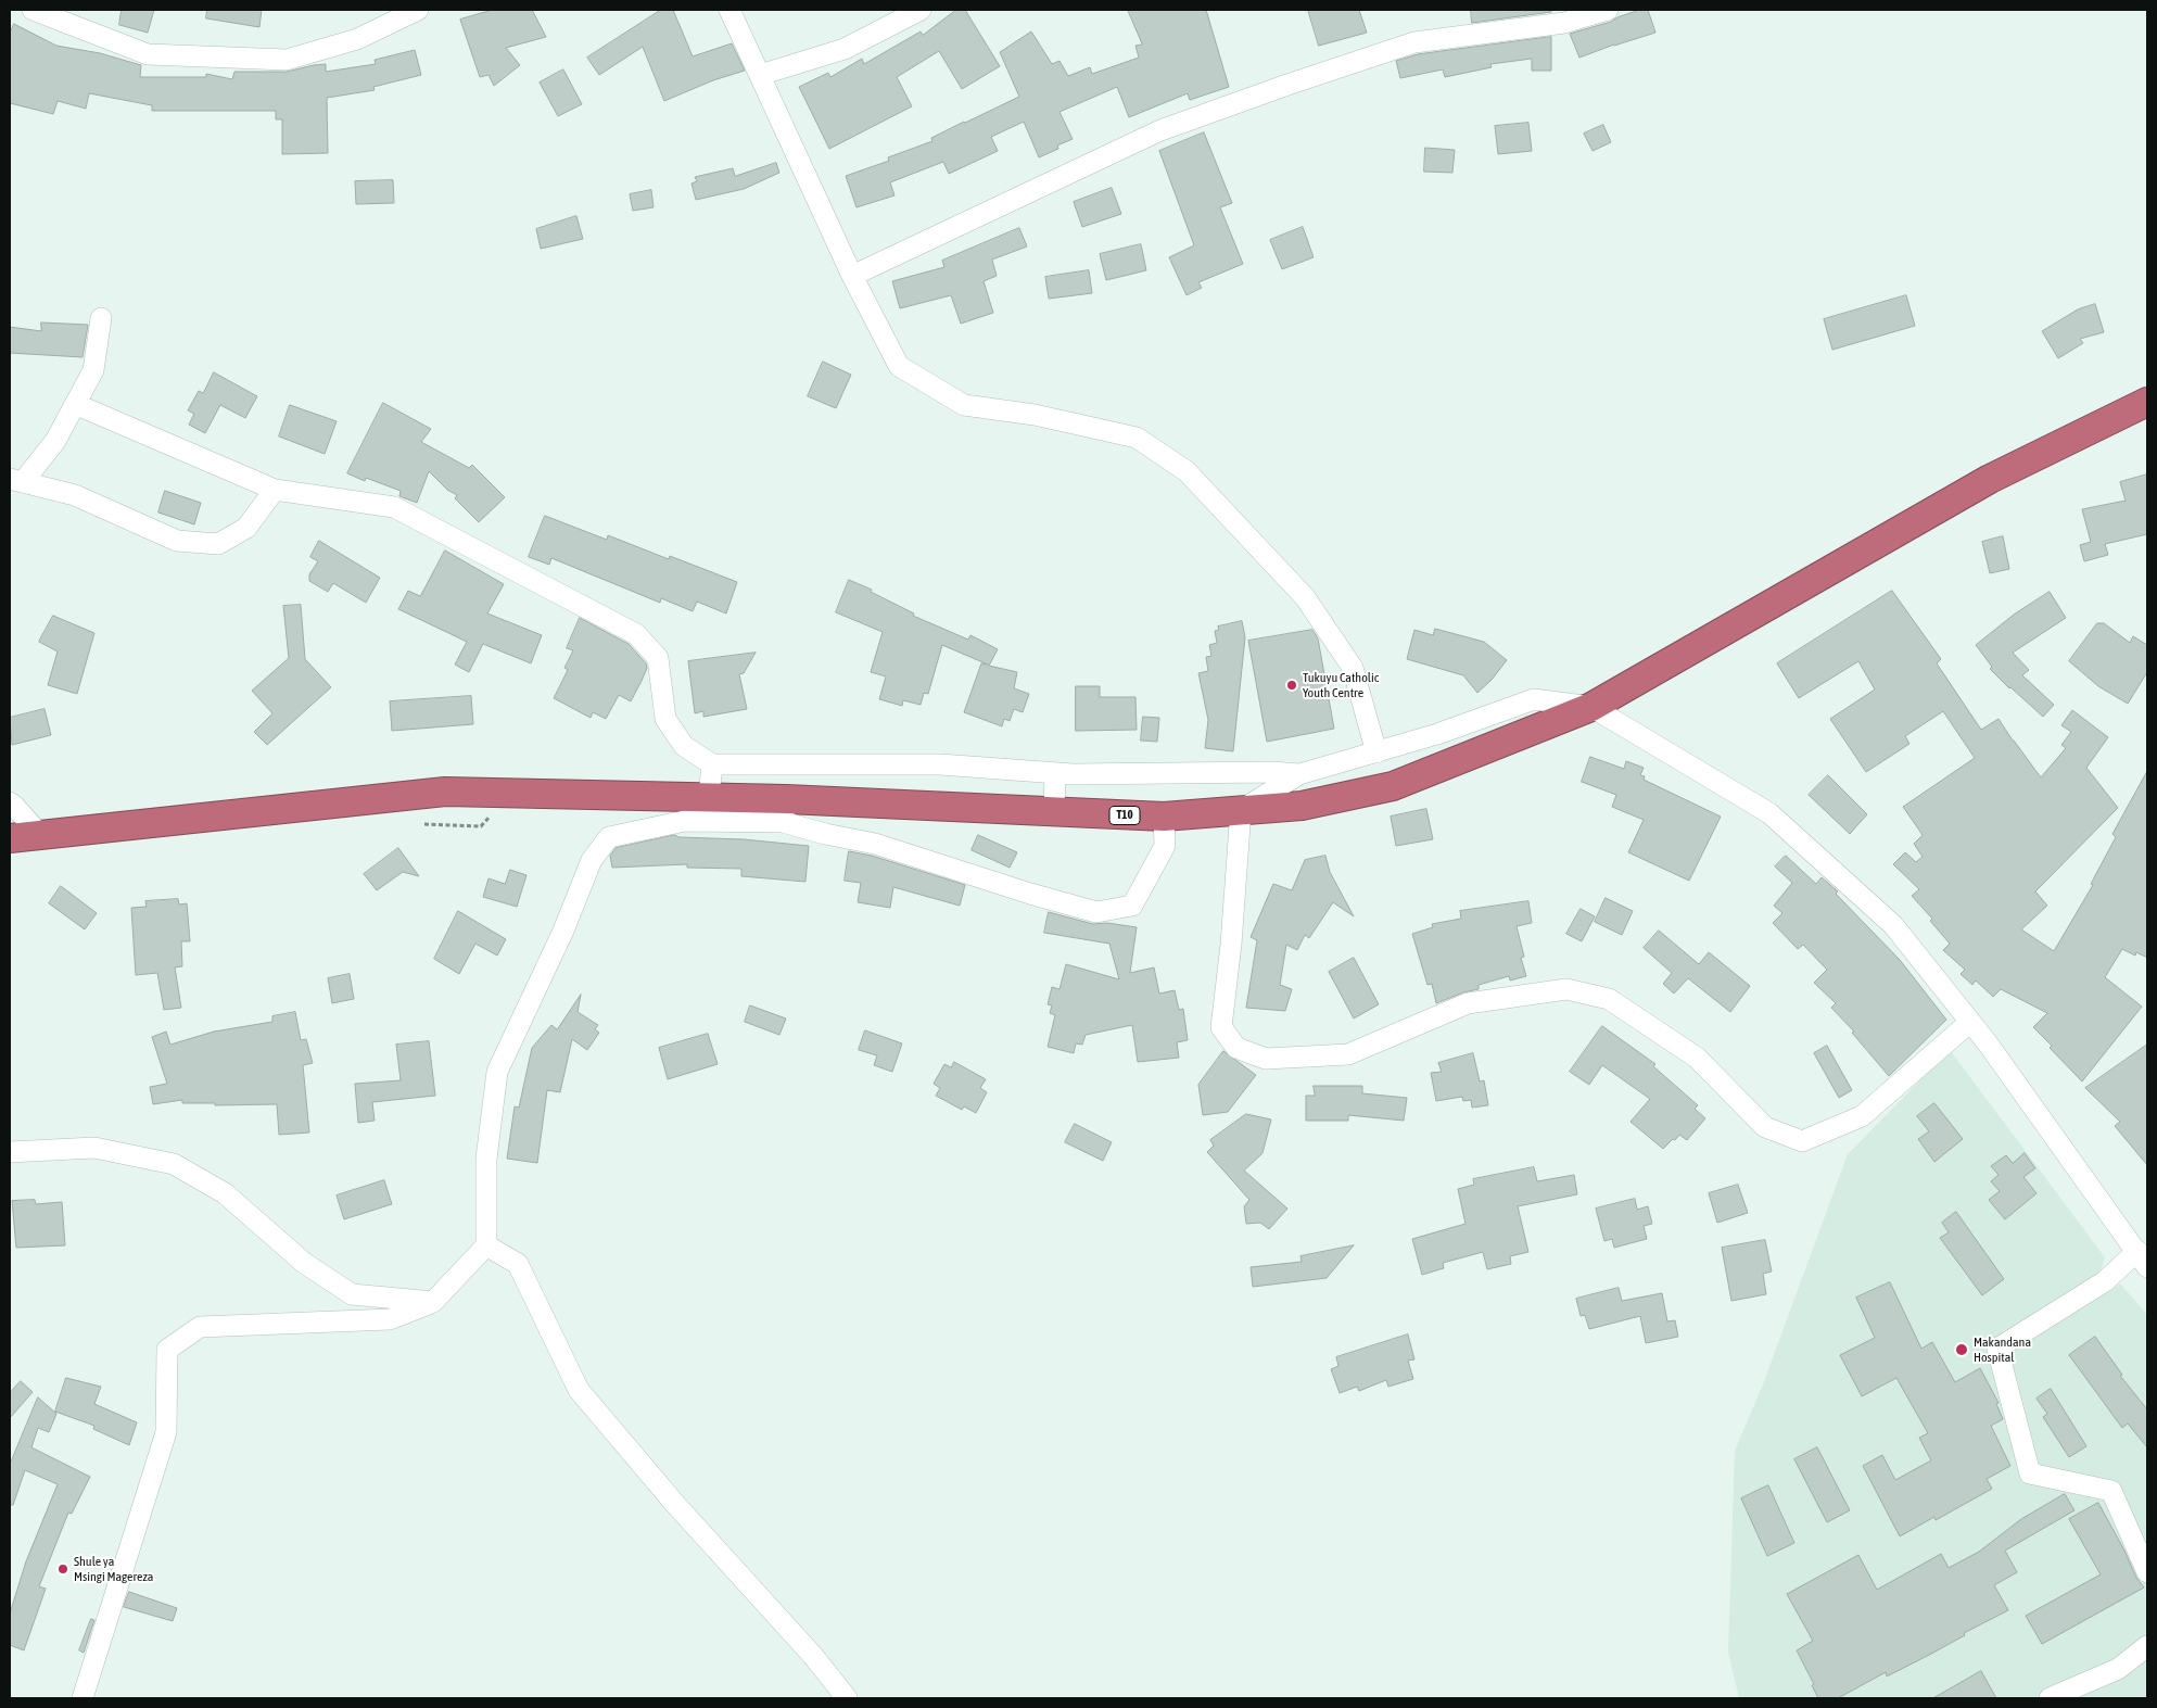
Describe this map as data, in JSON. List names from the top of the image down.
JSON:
{
  "streets": {
    "highway": ["T10"]
  },
  "places": ["Tukuyu Catholic Youth Centre", "Makandana Hospital", "Shule ya Msingi Magereza"]
}
